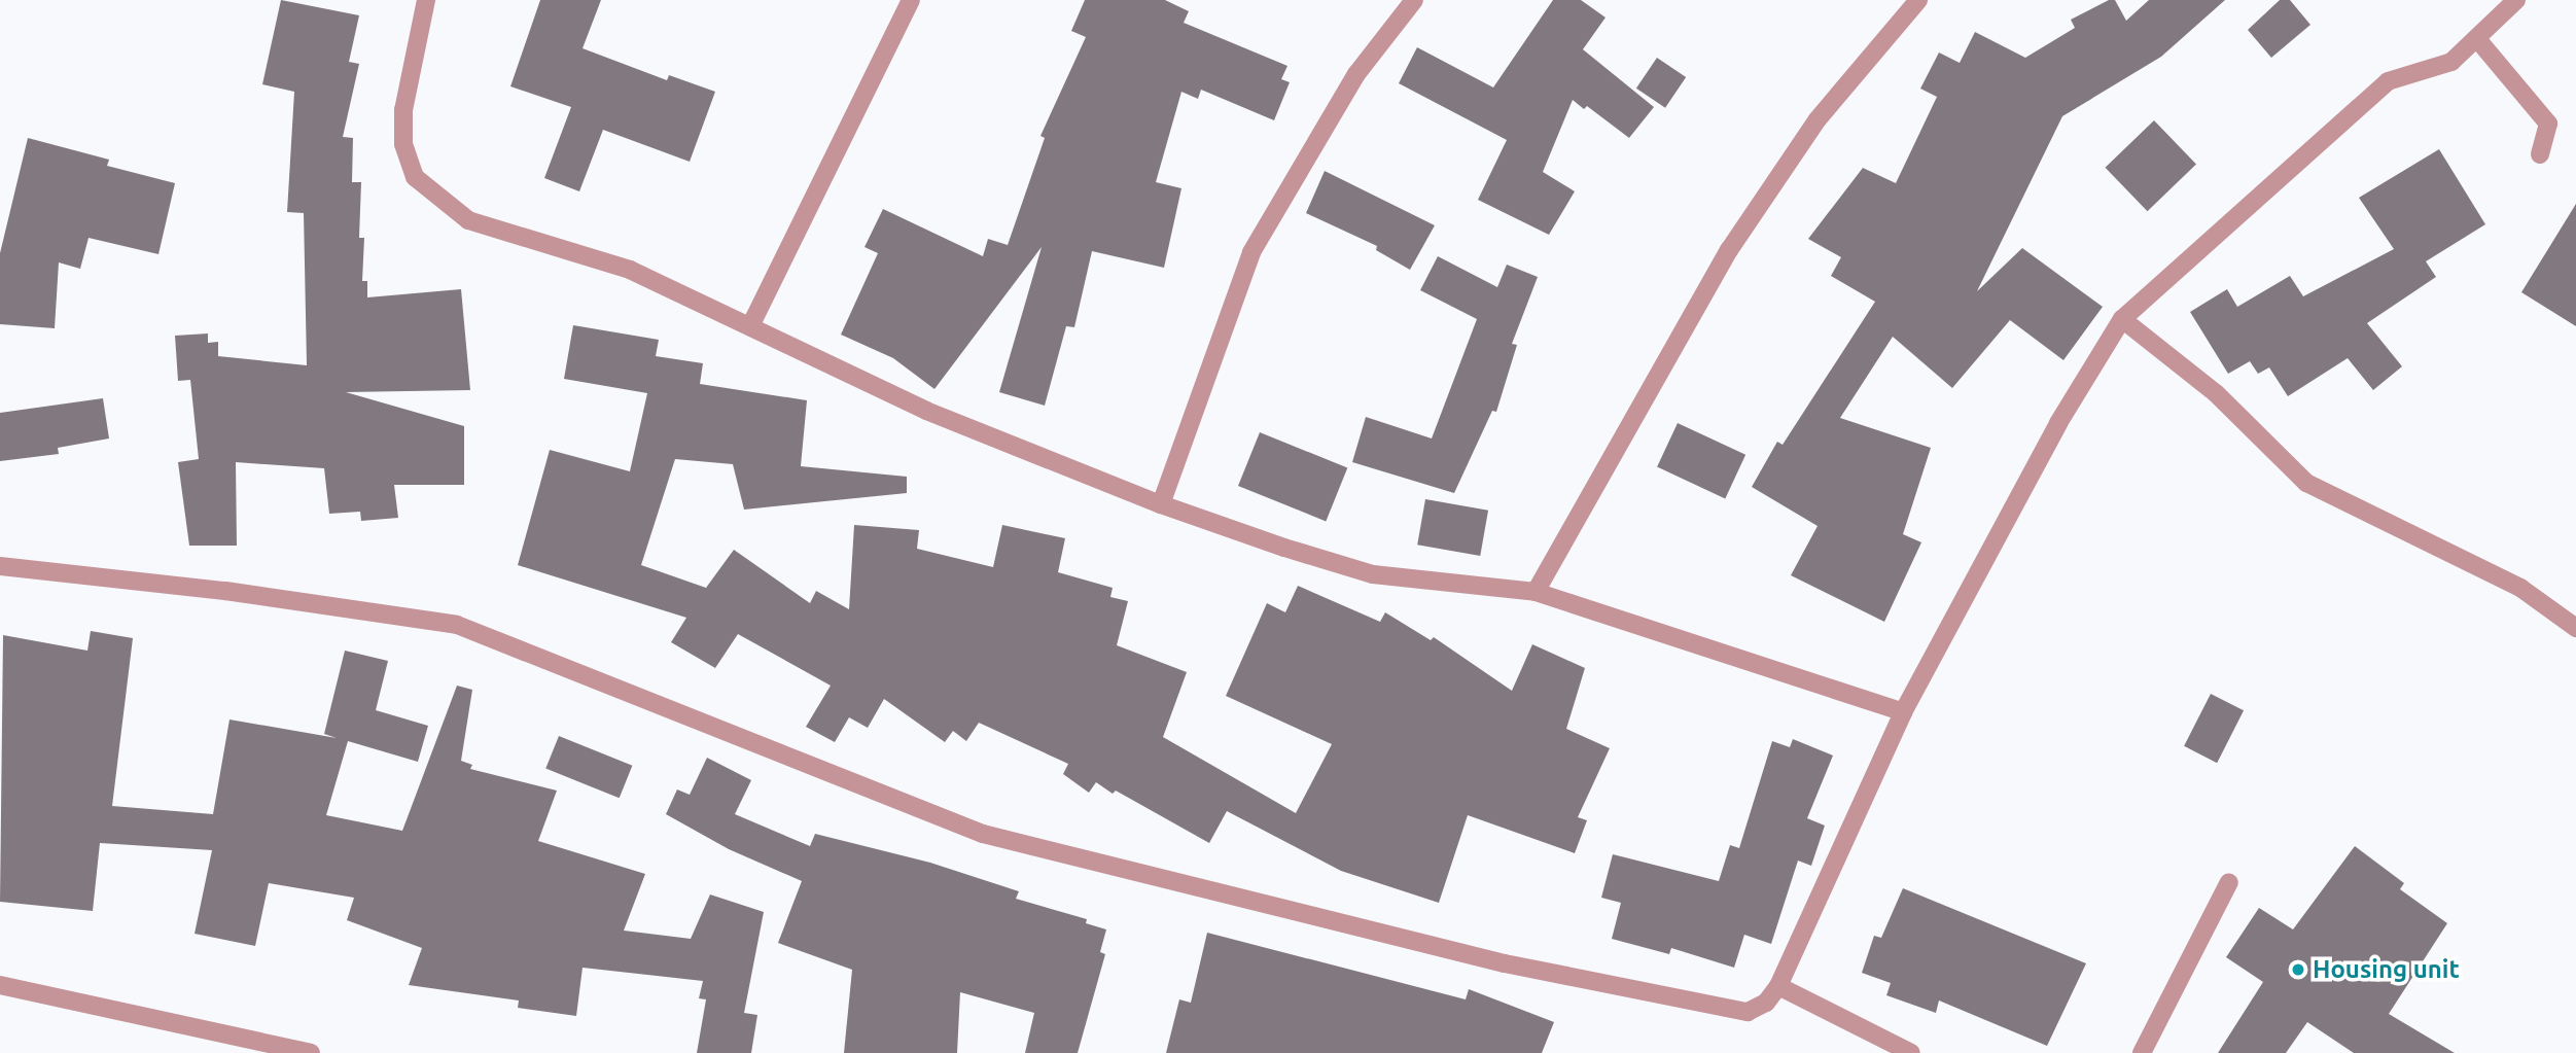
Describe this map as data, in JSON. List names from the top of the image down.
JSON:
{
  "places": ["Housing unit"]
}
